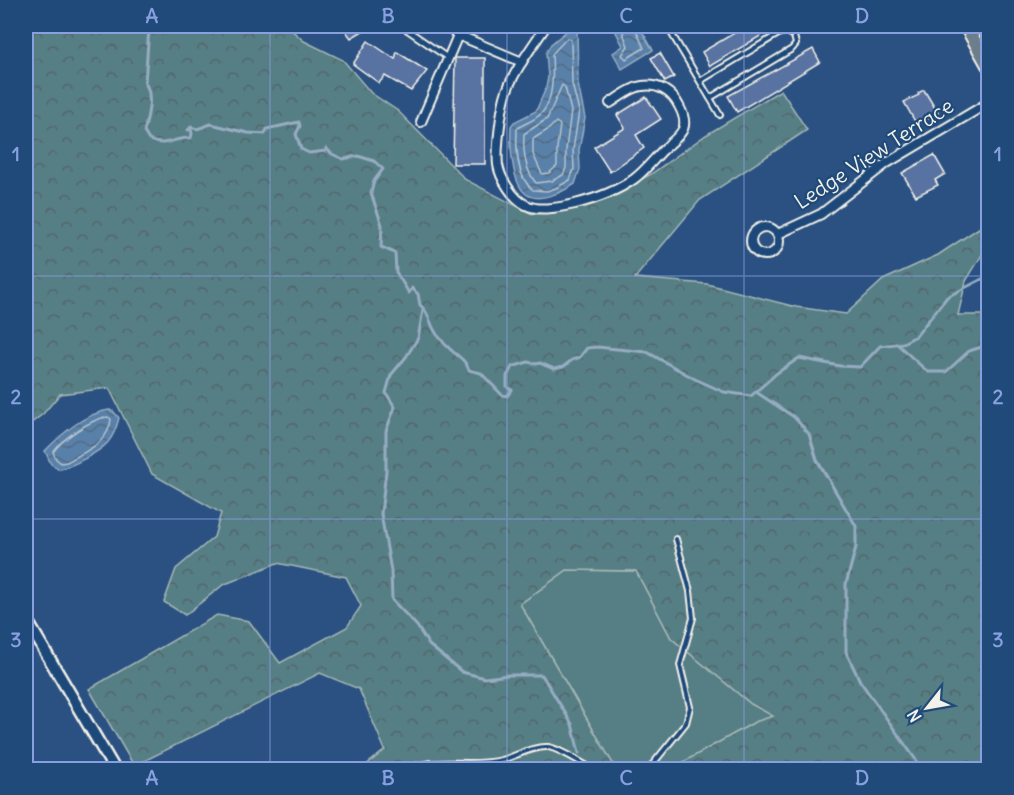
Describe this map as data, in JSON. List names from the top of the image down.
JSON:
{
  "streets": {
    "street": ["Ledge View Terrace"]
  },
  "north": "bottom left",
  "grid": {
    "columns": [
      "A",
      "B",
      "C",
      "D"
    ],
    "rows": ["1", "2", "3"]
  }
}
